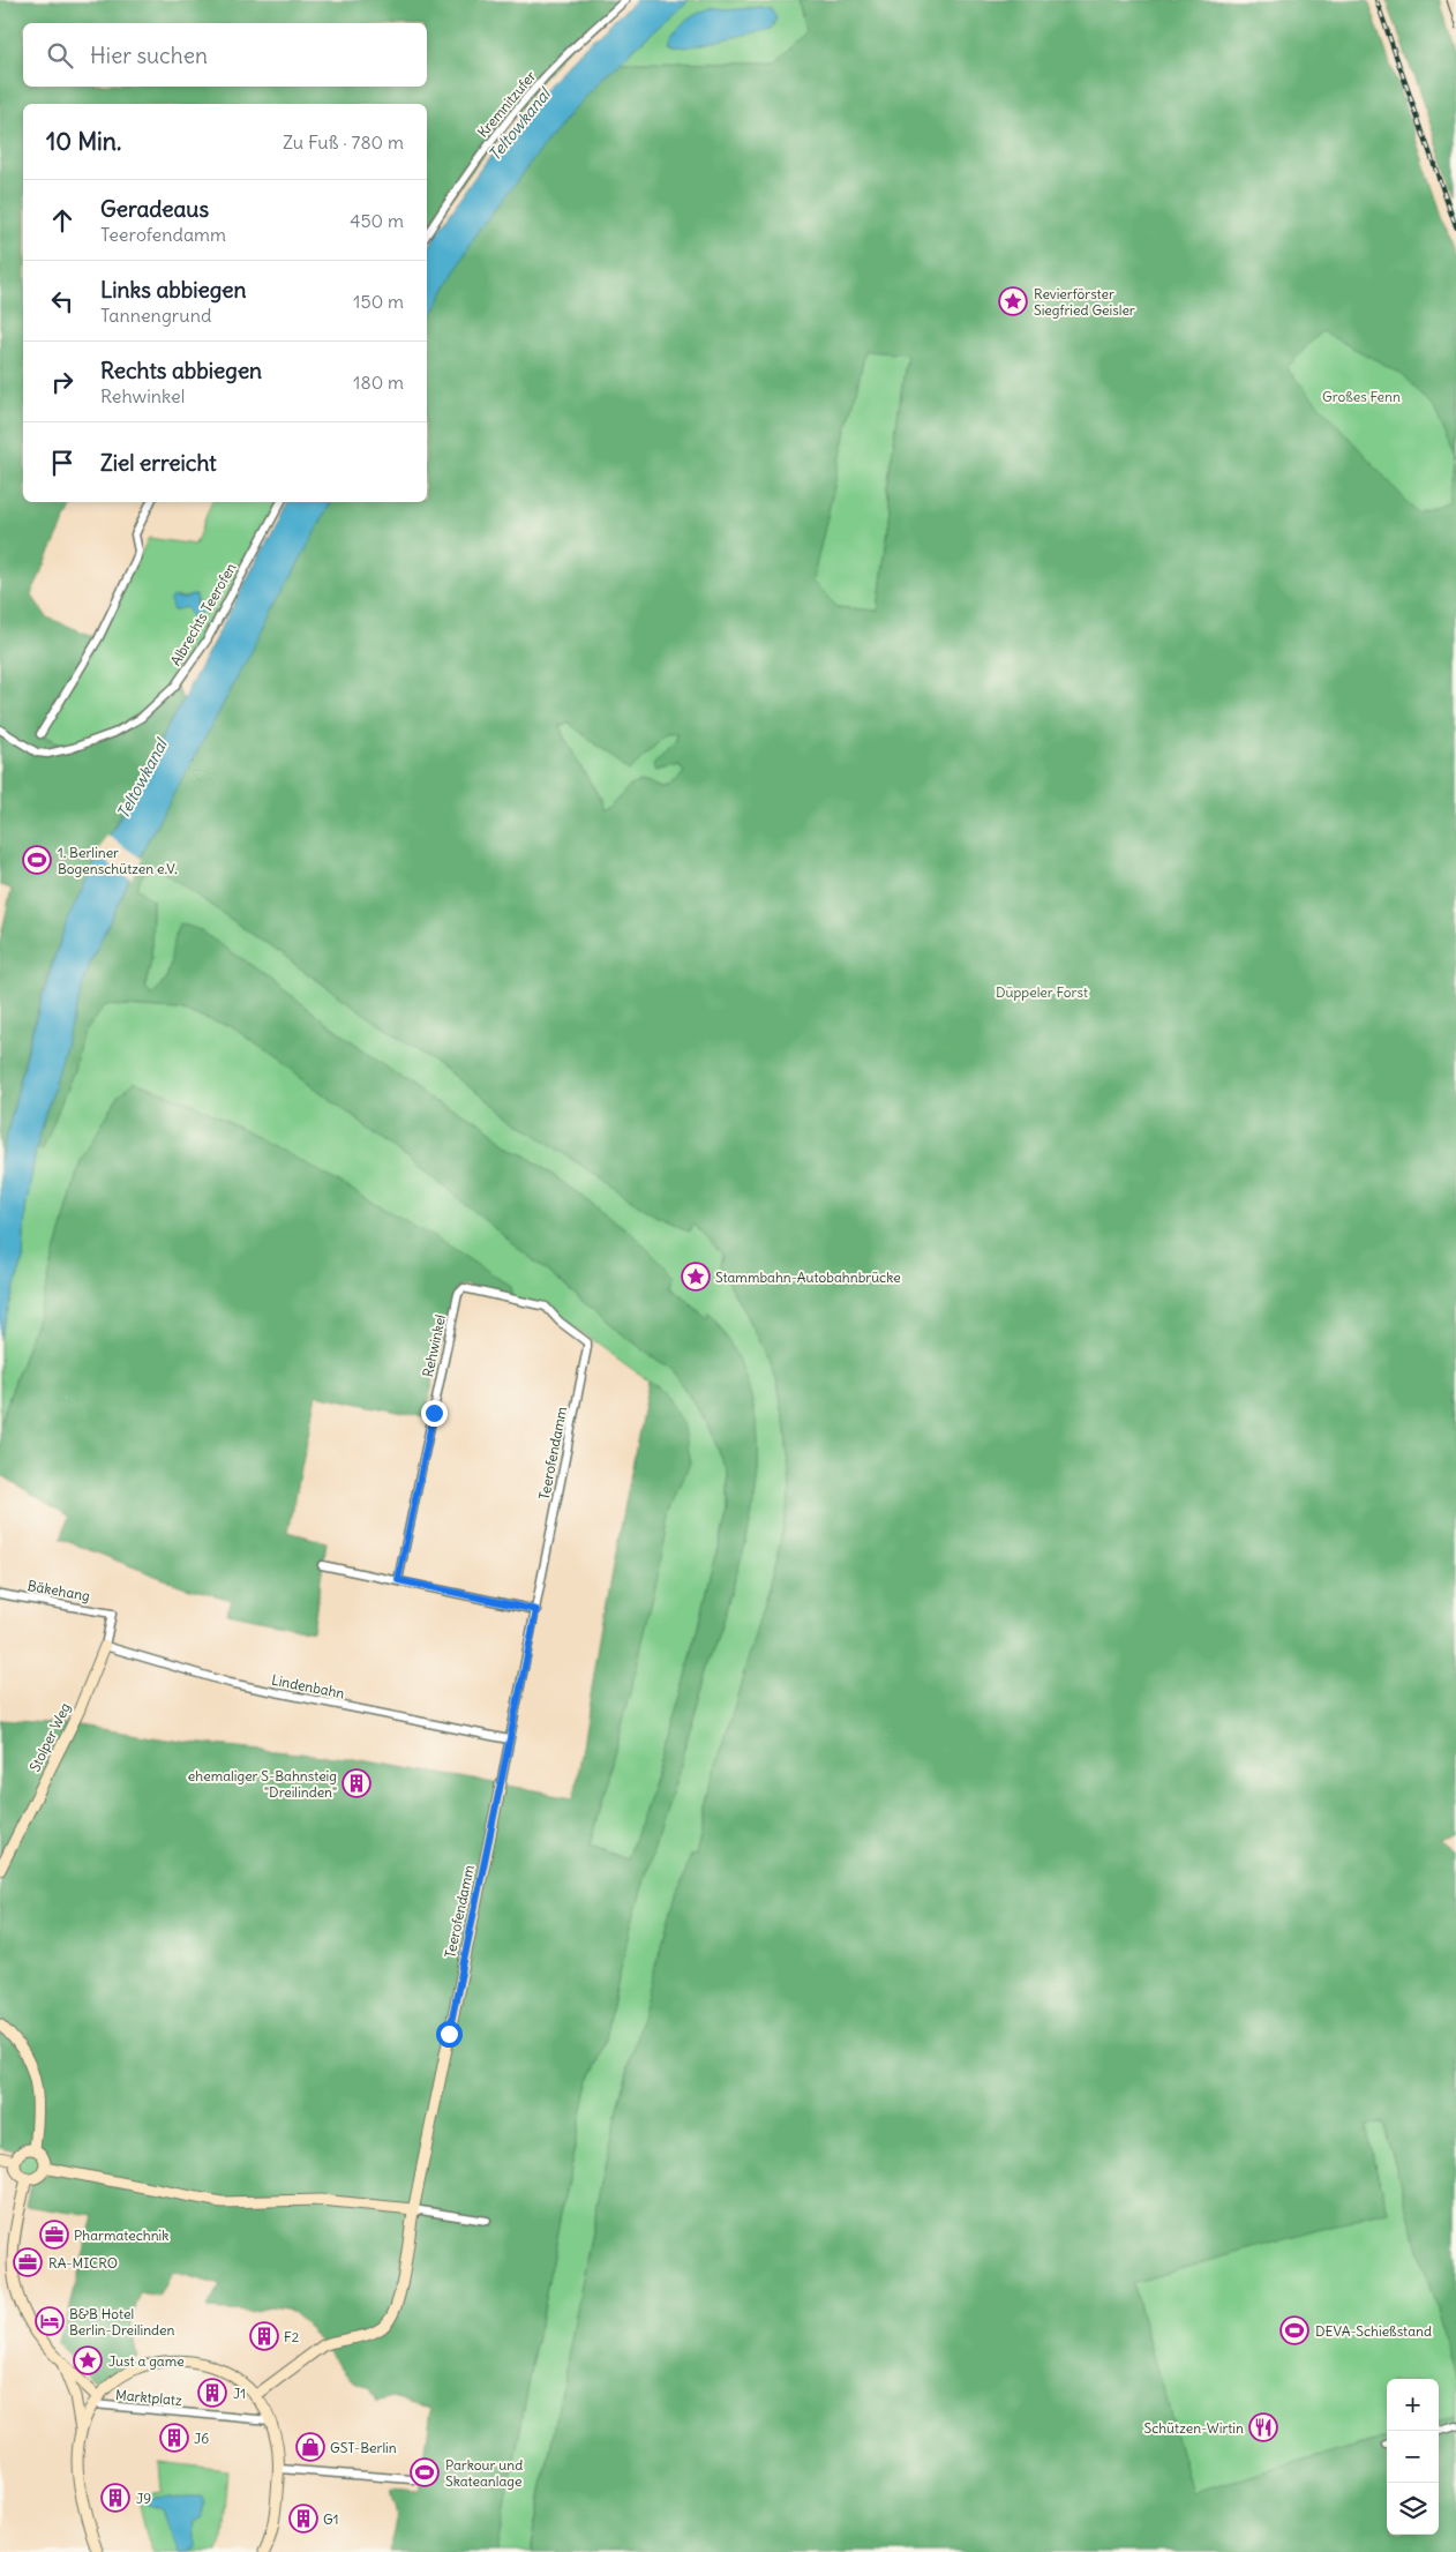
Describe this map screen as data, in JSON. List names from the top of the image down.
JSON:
{
  "streets": {
    "street": [
      "Kremnitzufer",
      "Albrechts Teerofen",
      "Rehwinkel",
      "Teerofendamm",
      "Bäkehang",
      "Lindenbahn",
      "Stolper Weg",
      "Marktplatz"
    ]
  },
  "crossings": [
    ["Rehwinkel", "Teerofendamm"],
    ["Teerofendamm", "Lindenbahn"],
    ["Bäkehang", "Stolper Weg"],
    ["Lindenbahn", "Stolper Weg"]
  ],
  "water": ["Teltowkanal"],
  "parks": ["Großes Fenn", "Düppeler Forst"],
  "places": {
    "place": ["Revierförster Siegfried Geisler", "Stammbahn-Autobahnbrücke", "Just a game"],
    "sports": ["1. Berliner Bogenschützen e.V.", "DEVA-Schießstand", "Parkour und Skateanlage"],
    "building": [
      "ehemaliger S-Bahnsteig \"Dreilinden\"",
      "F2",
      "J1",
      "J6",
      "J9",
      "G1"
    ],
    "office": ["Pharmatechnik", "RA-MICRO"],
    "hotel": ["B&B Hotel Berlin-Dreilinden"],
    "restaurant": ["Schützen-Wirtin"],
    "shop": ["GST-Berlin"]
  },
  "page": {
    "search": "Hier suchen",
    "heading": ["10 Min.", "Zu Fuß · 780 m"],
    "list": [
      ["Geradeaus", "Teerofendamm", "450 m"],
      ["Links abbiegen", "Tannengrund", "150 m"],
      ["Rechts abbiegen", "Rehwinkel", "180 m"],
      "Ziel erreicht"
    ],
    "map_buttons": ["+", "−"]
  }
}
